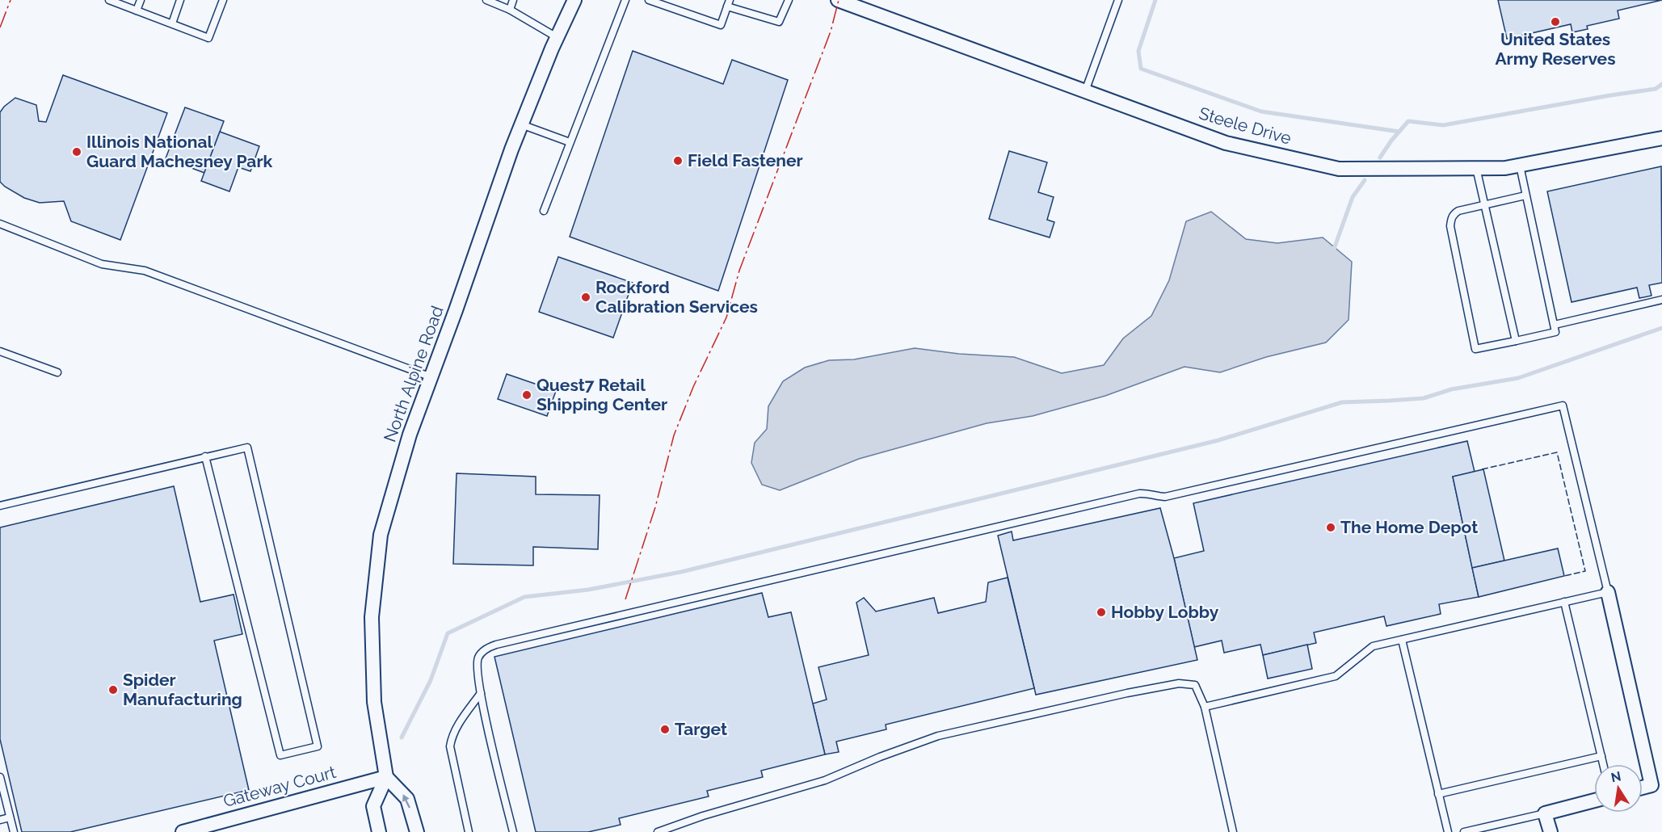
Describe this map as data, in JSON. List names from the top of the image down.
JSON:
{
  "streets": {
    "street": ["Steele Drive", "North Alpine Road", "Gateway Court"]
  },
  "crossings": [
    ["North Alpine Road", "Gateway Court"]
  ],
  "places": [
    "United States Army Reserves",
    "Illinois National Guard Machesney Park",
    "Field Fastener",
    "Rockford Calibration Services",
    "Quest7 Retail Shipping Center",
    "The Home Depot",
    "Hobby Lobby",
    "Spider Manufacturing",
    "Target"
  ],
  "north": "top"
}
